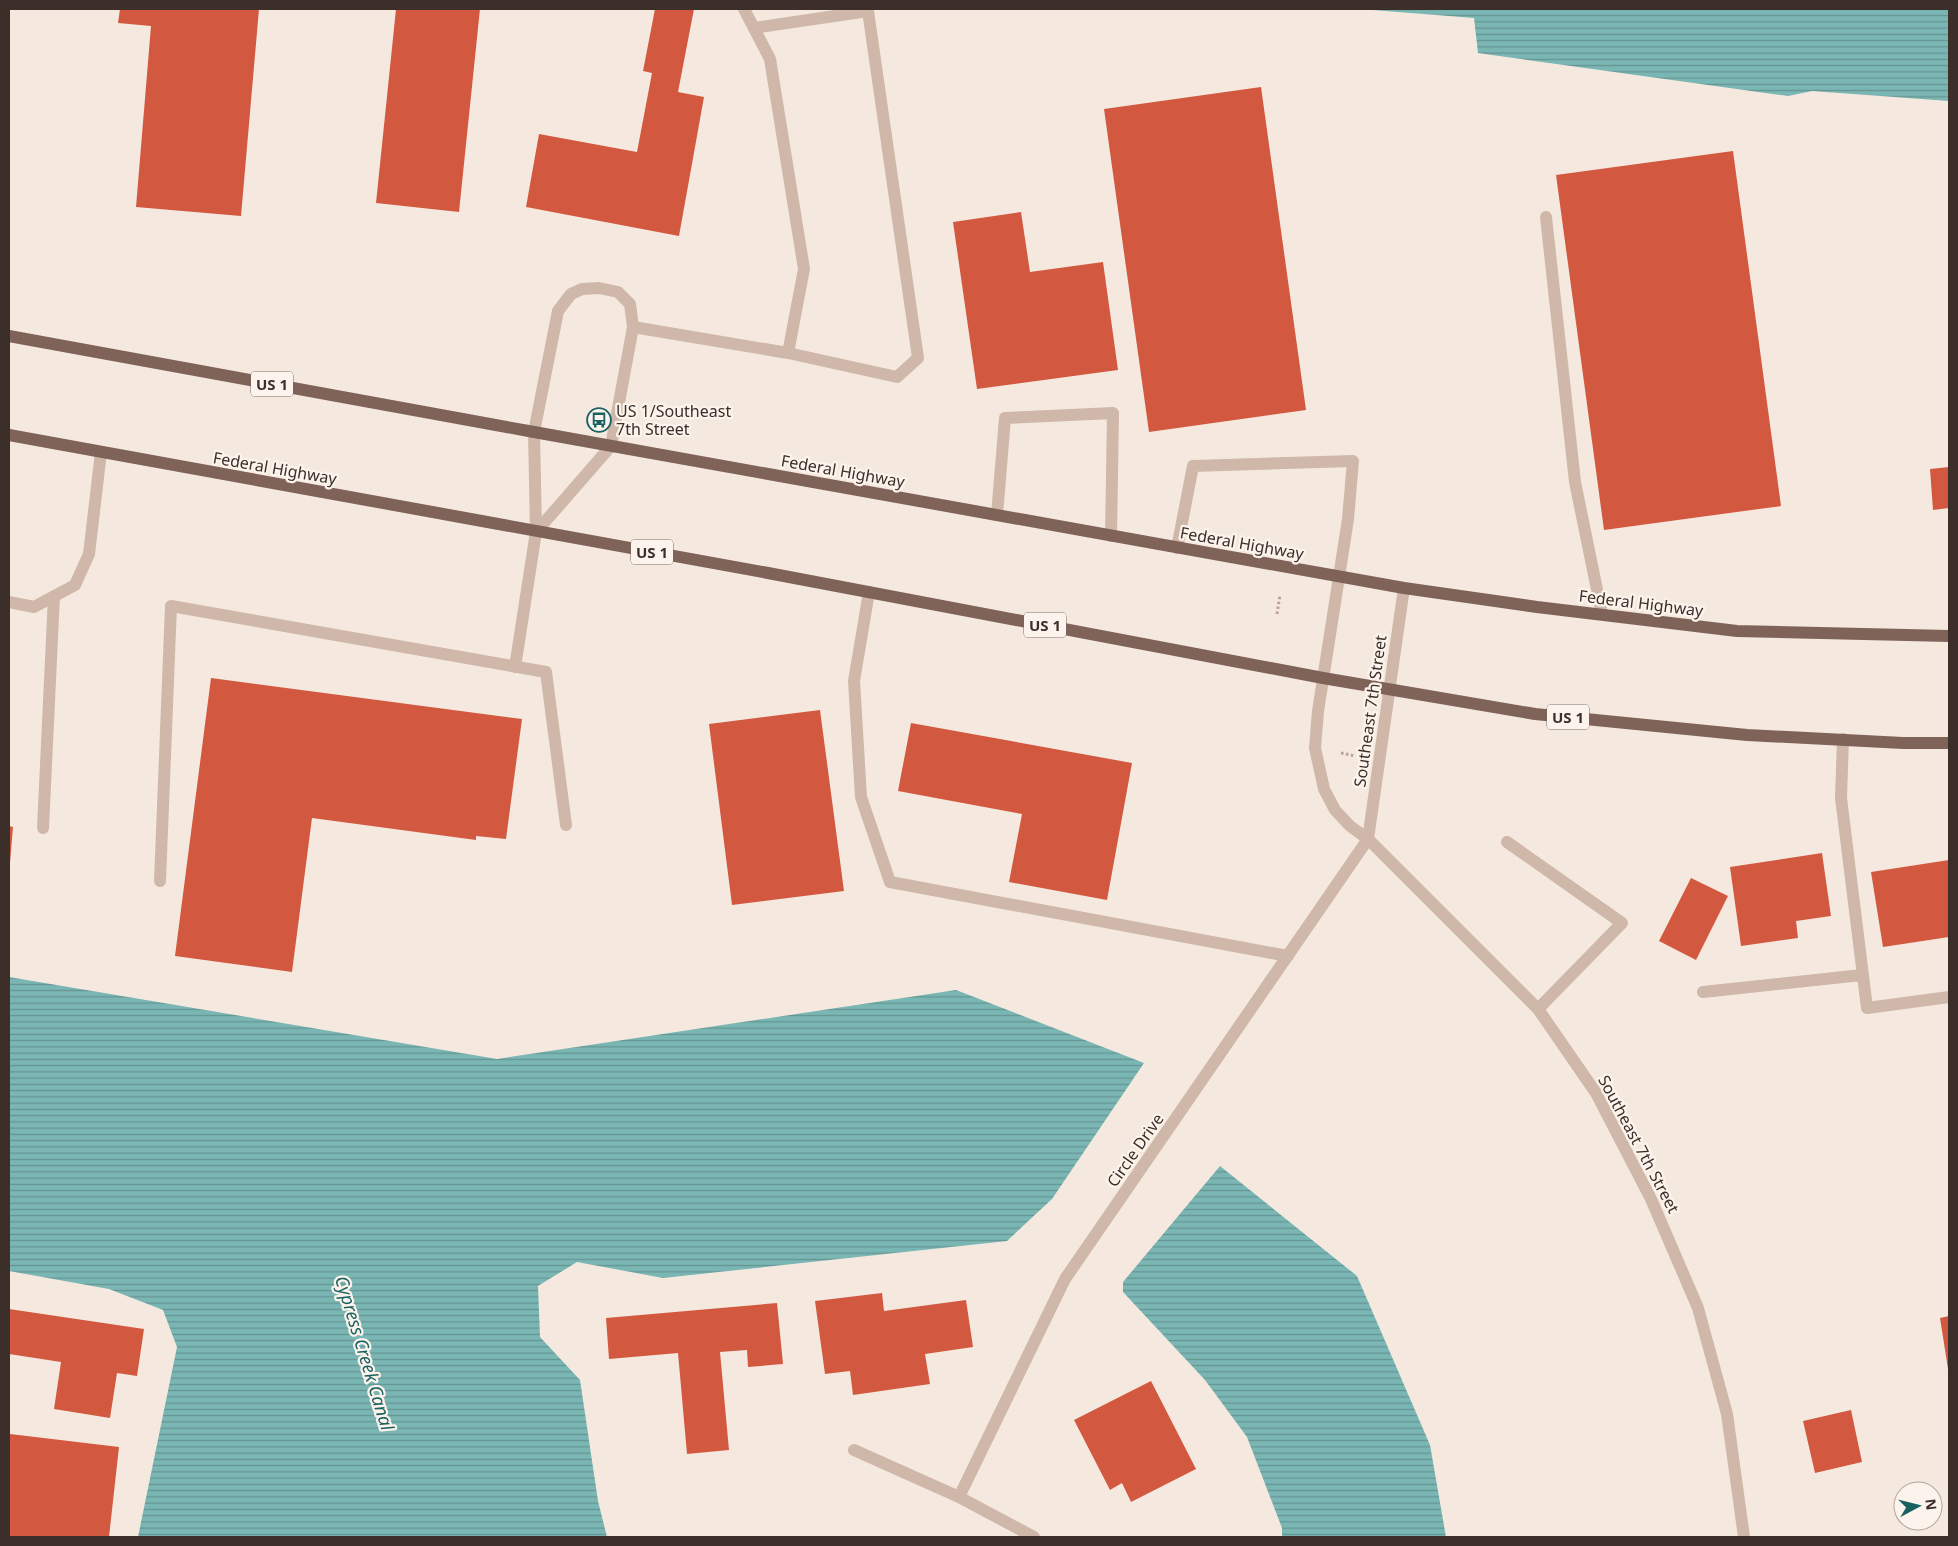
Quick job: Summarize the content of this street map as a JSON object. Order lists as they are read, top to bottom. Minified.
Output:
{"streets":{"main road":["US 1","Federal Highway"],"street":["Southeast 7th Street","Circle Drive"]},"crossings":[["Federal Highway","Southeast 7th Street"],["Southeast 7th Street","Circle Drive"]],"water":["Cypress Creek Canal"],"places":{"bus stop":["US 1/Southeast 7th Street"]},"north":"right"}
